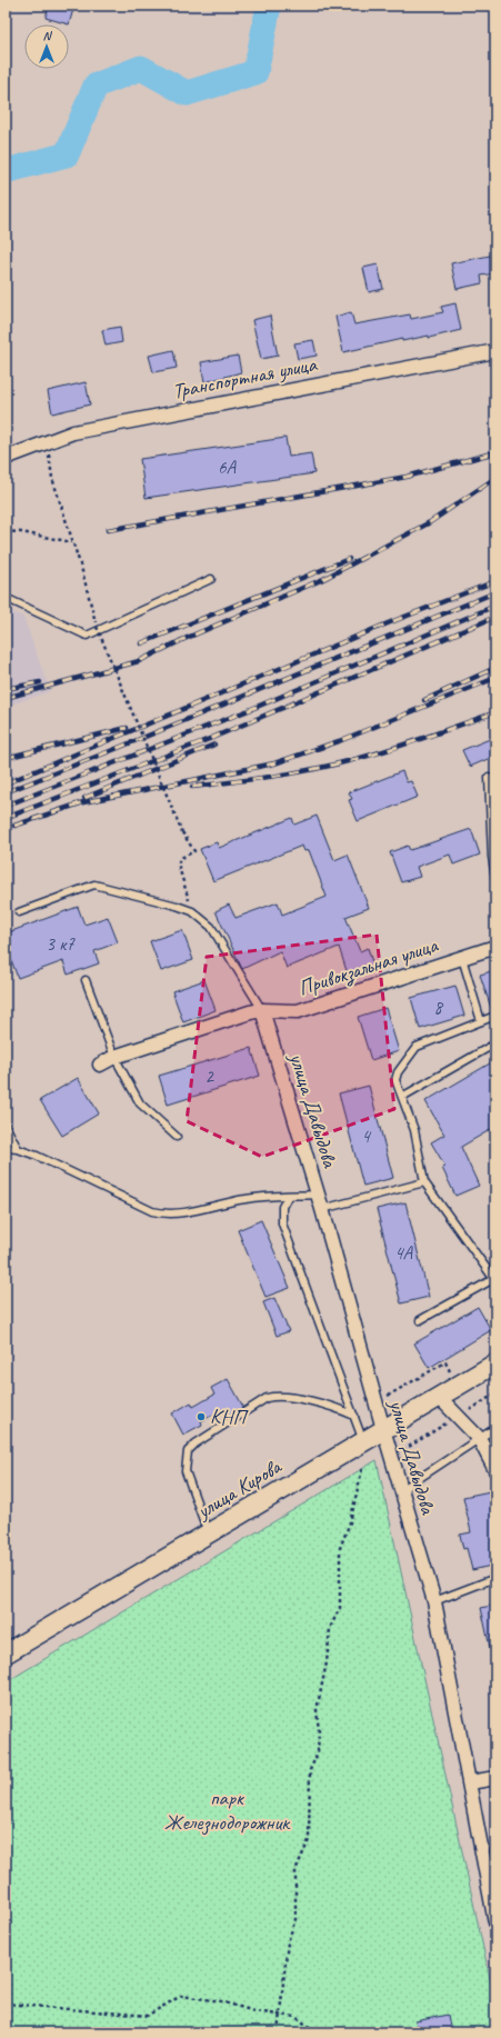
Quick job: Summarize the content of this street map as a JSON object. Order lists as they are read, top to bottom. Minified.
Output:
{"streets":{"main road":["улица Кирова"],"street":["Транспортная улица","Привокзальная улица","улица Давыдова"]},"crossings":[["Привокзальная улица","улица Давыдова"],["улица Давыдова","улица Кирова"]],"parks":["парк Железнодорожник"],"places":["КНП"],"house_numbers":["6А","3 к7","8","2","4","4А"],"north":"top"}
